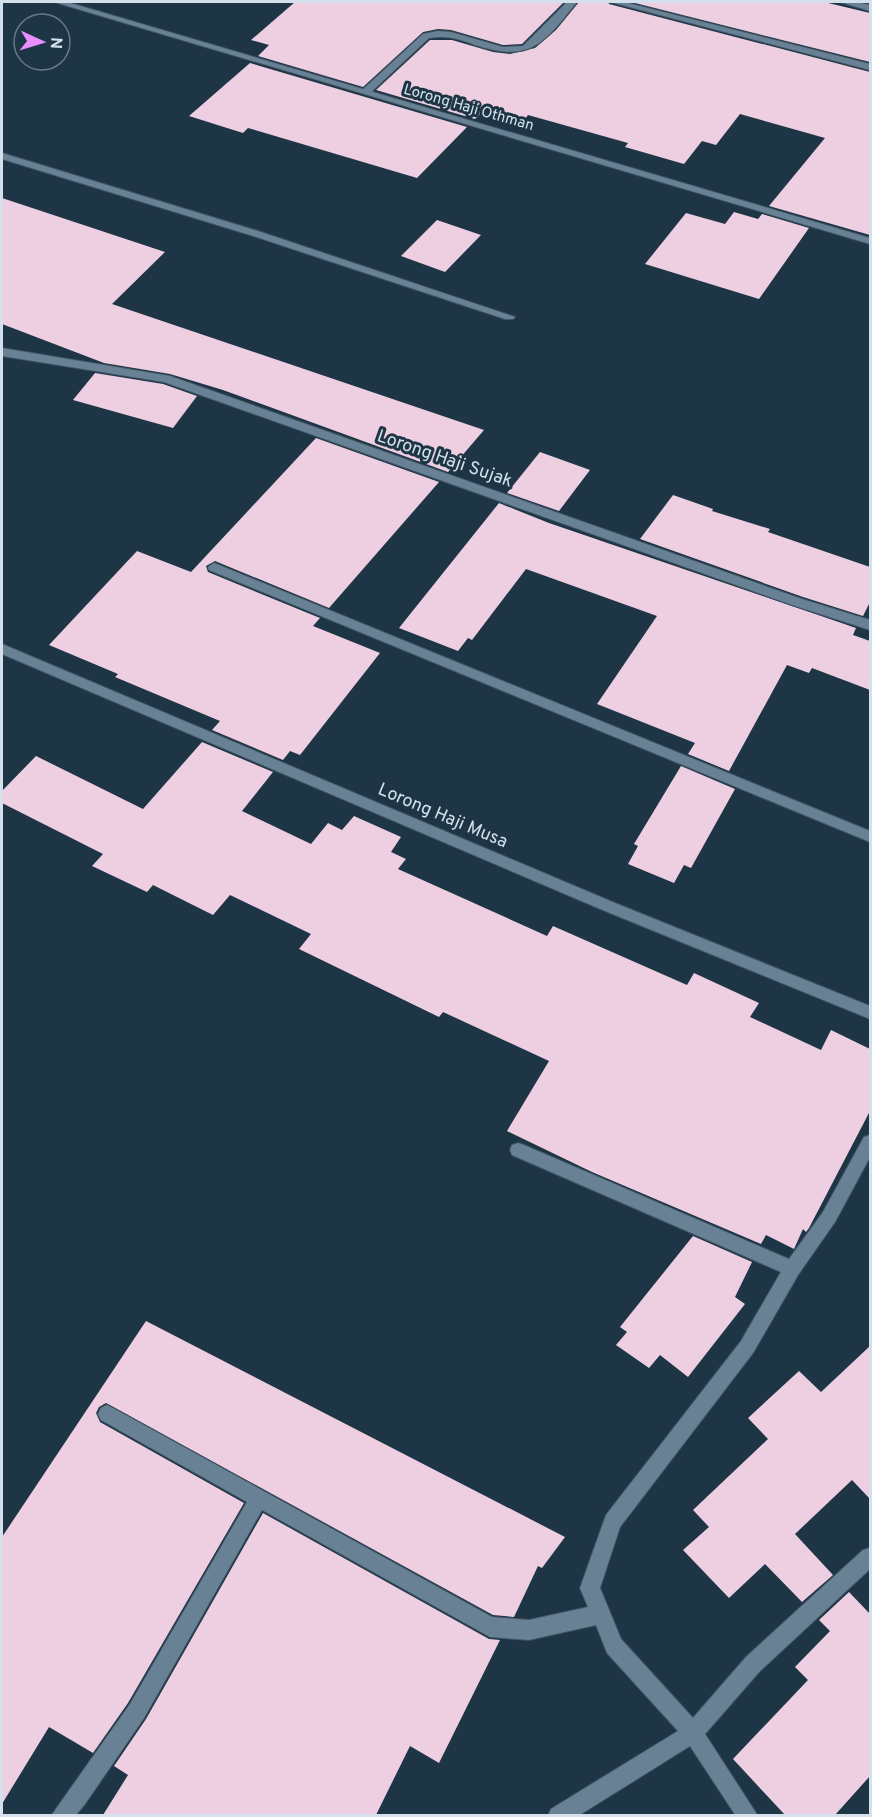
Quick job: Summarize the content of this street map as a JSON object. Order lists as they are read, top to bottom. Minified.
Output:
{"streets":{"street":["Lorong Haji Othman","Lorong Haji Sujak","Lorong Haji Musa"]},"north":"right"}
